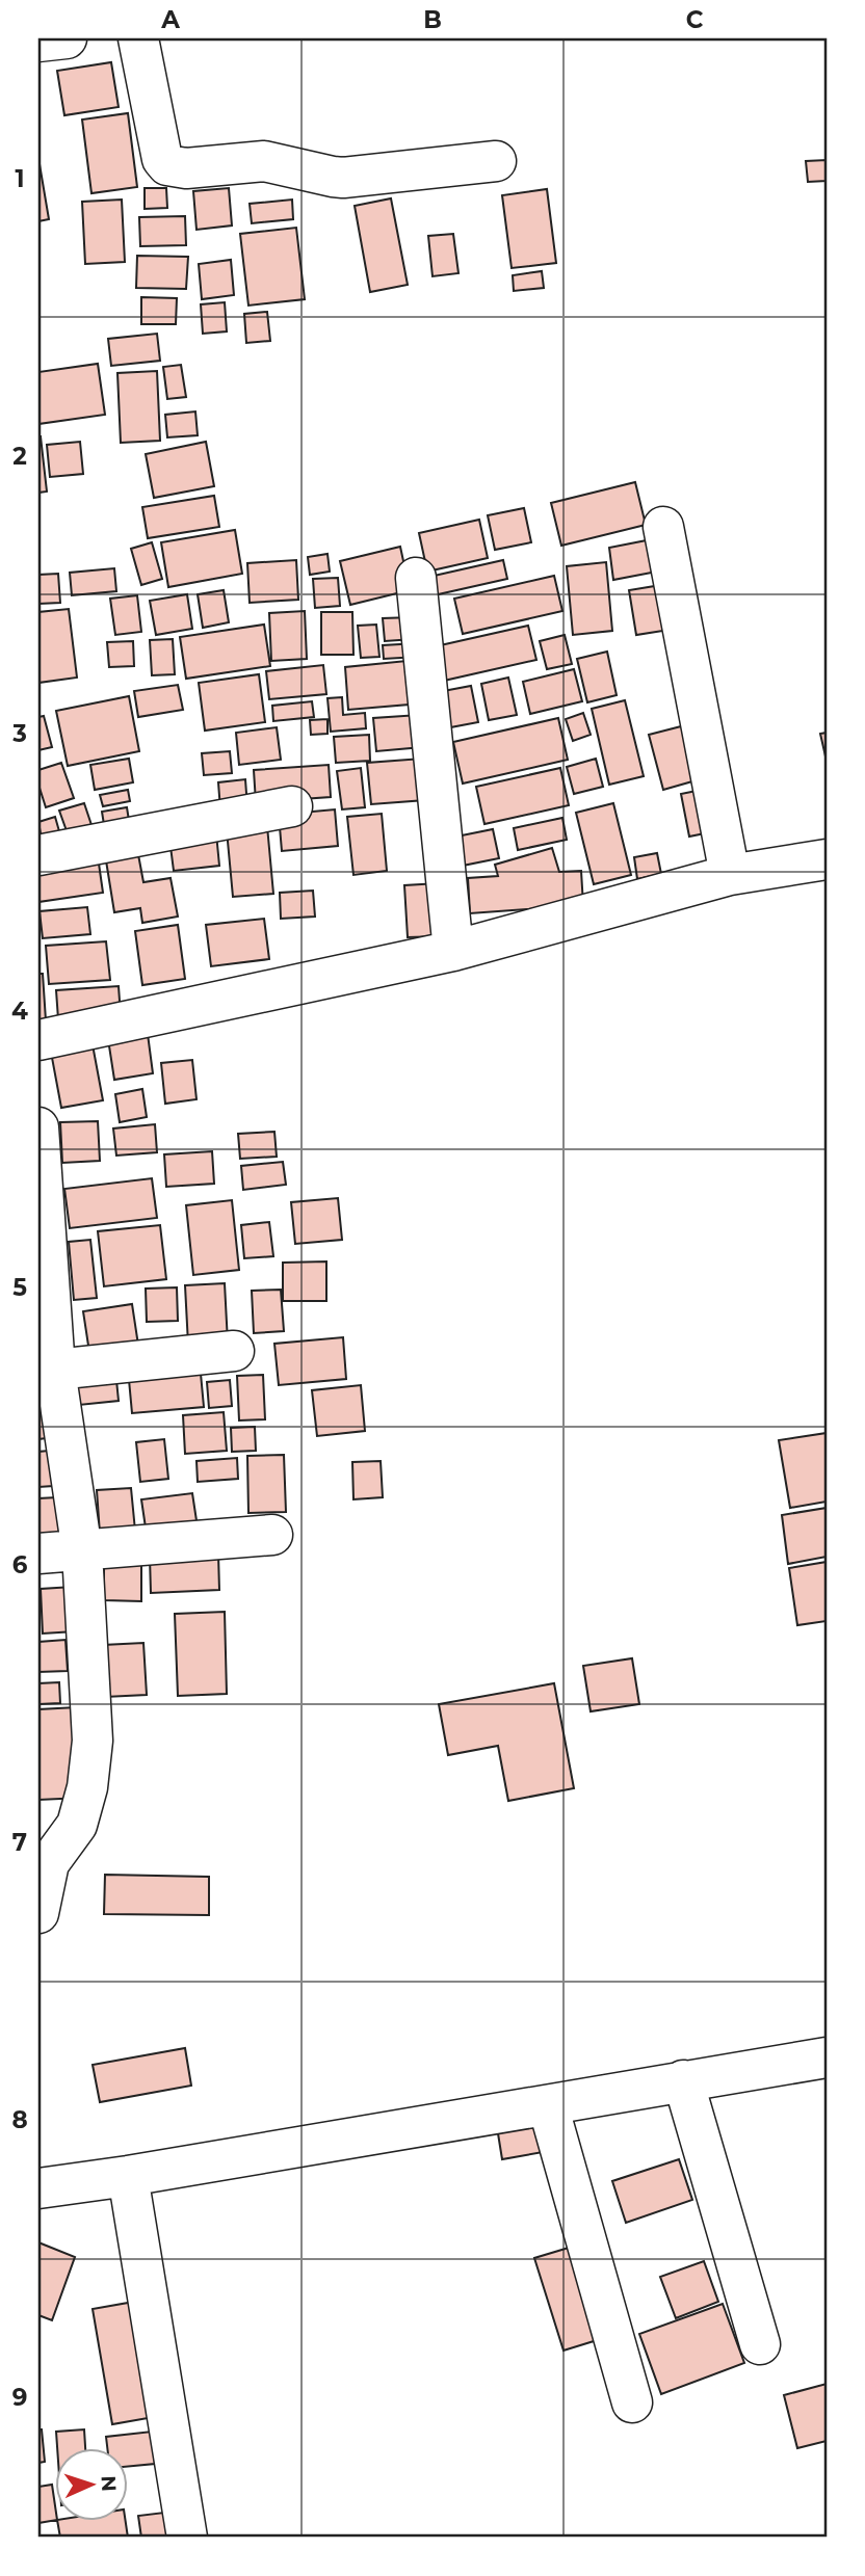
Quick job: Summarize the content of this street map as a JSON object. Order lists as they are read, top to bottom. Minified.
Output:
{"north":"right","grid":{"columns":["A","B","C"],"rows":["1","2","3","4","5","6","7","8","9"]}}
